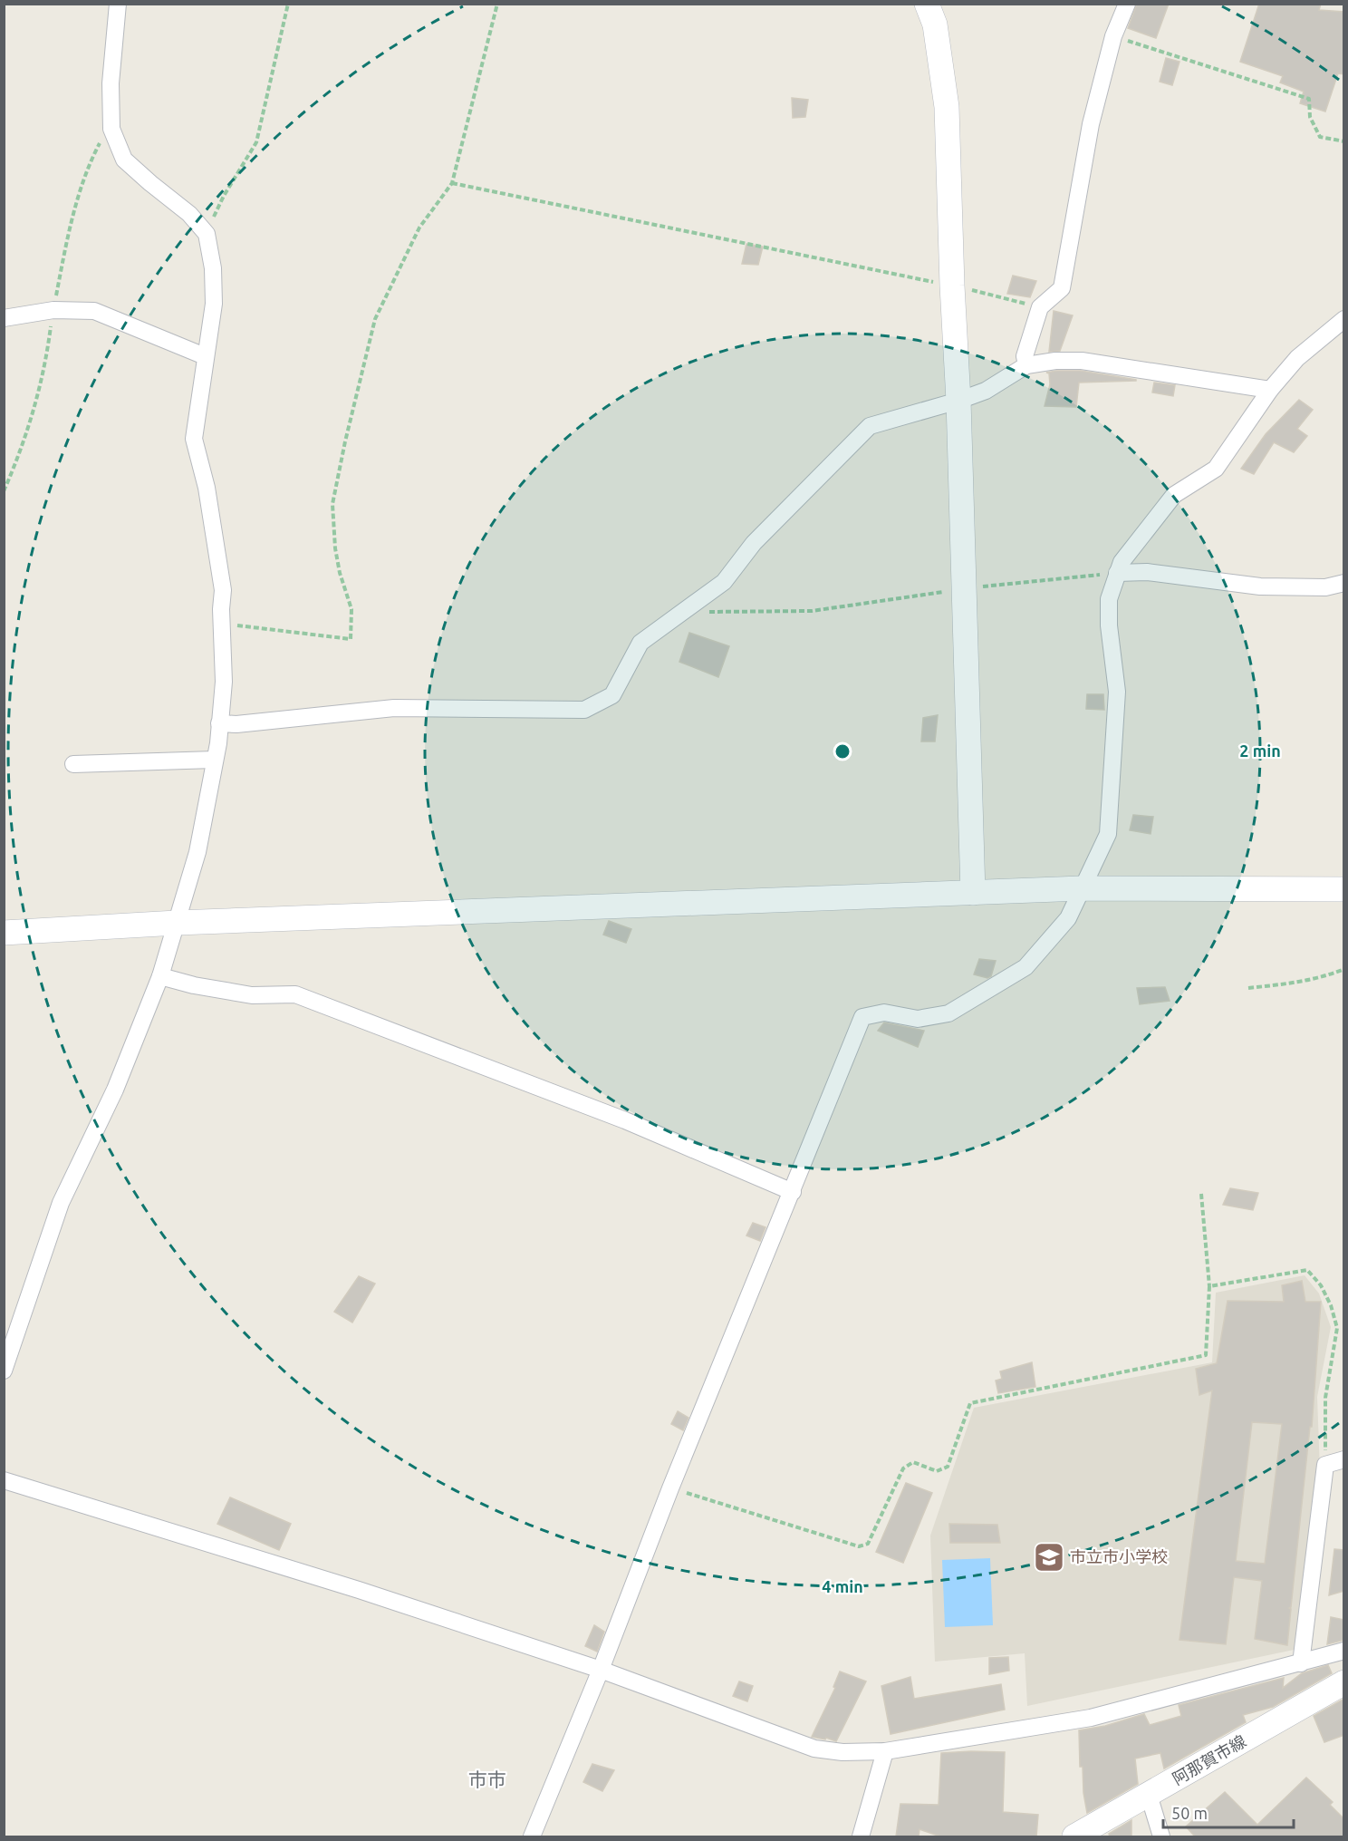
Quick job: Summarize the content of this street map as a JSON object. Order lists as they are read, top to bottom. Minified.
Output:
{"streets":{"street":["阿那賀市線"]},"districts":["市市"],"places":{"school or university":["市立市小学校"]},"scale_bar":"50 m","rings":["2 min","4 min"]}
